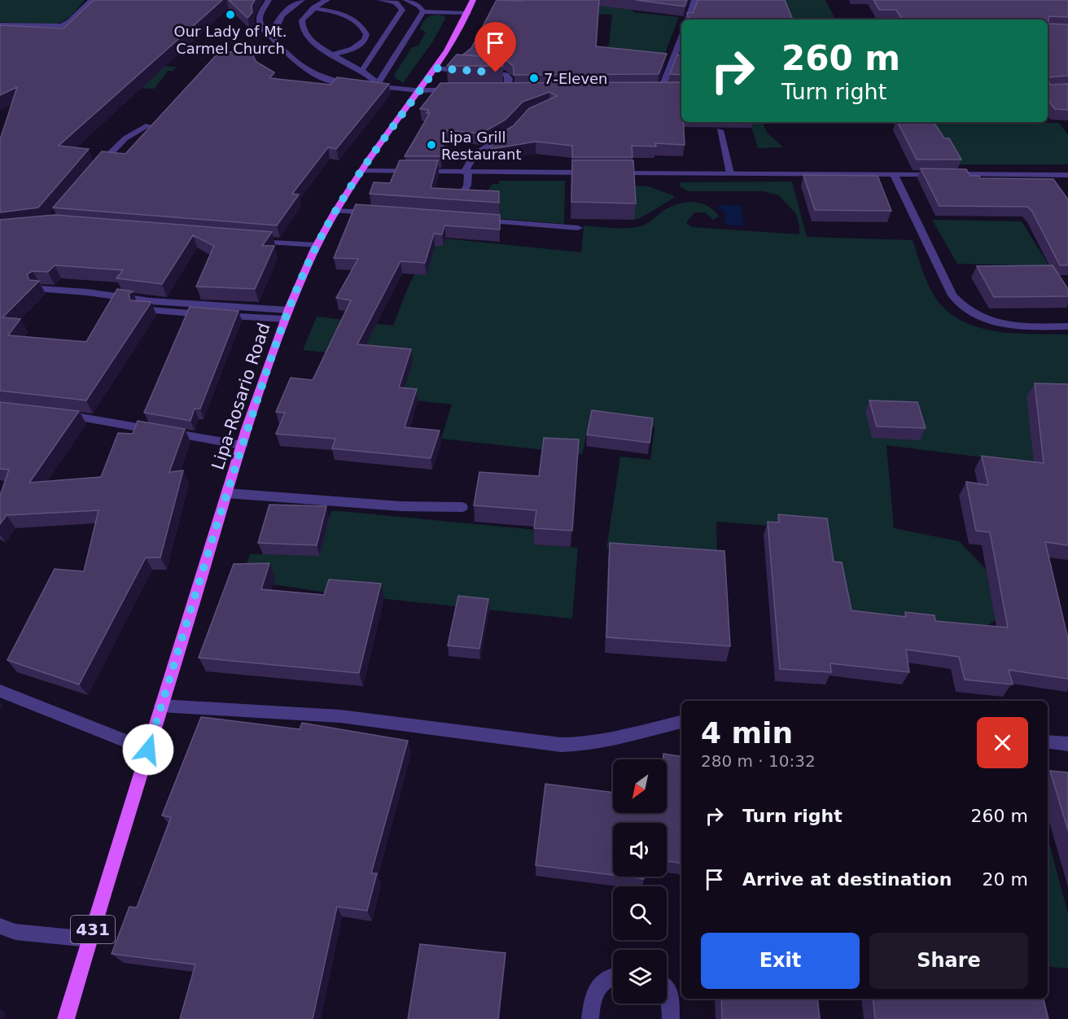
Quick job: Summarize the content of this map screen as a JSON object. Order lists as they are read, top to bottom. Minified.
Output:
{"streets":{"main road":["Lipa-Rosario Road","431"]},"crossings":[["Lipa-Rosario Road","431"]],"places":["Our Lady of Mt. Carmel Church","7-Eleven","Lipa Grill Restaurant"],"north":"bottom left","page":{"turn":["260 m","Turn right"],"heading":["4 min","280 m · 10:32"],"list":[{"name":"Turn right","value":"260 m"},{"name":"Arrive at destination","value":"20 m"}],"buttons":["Exit","Share"]}}
